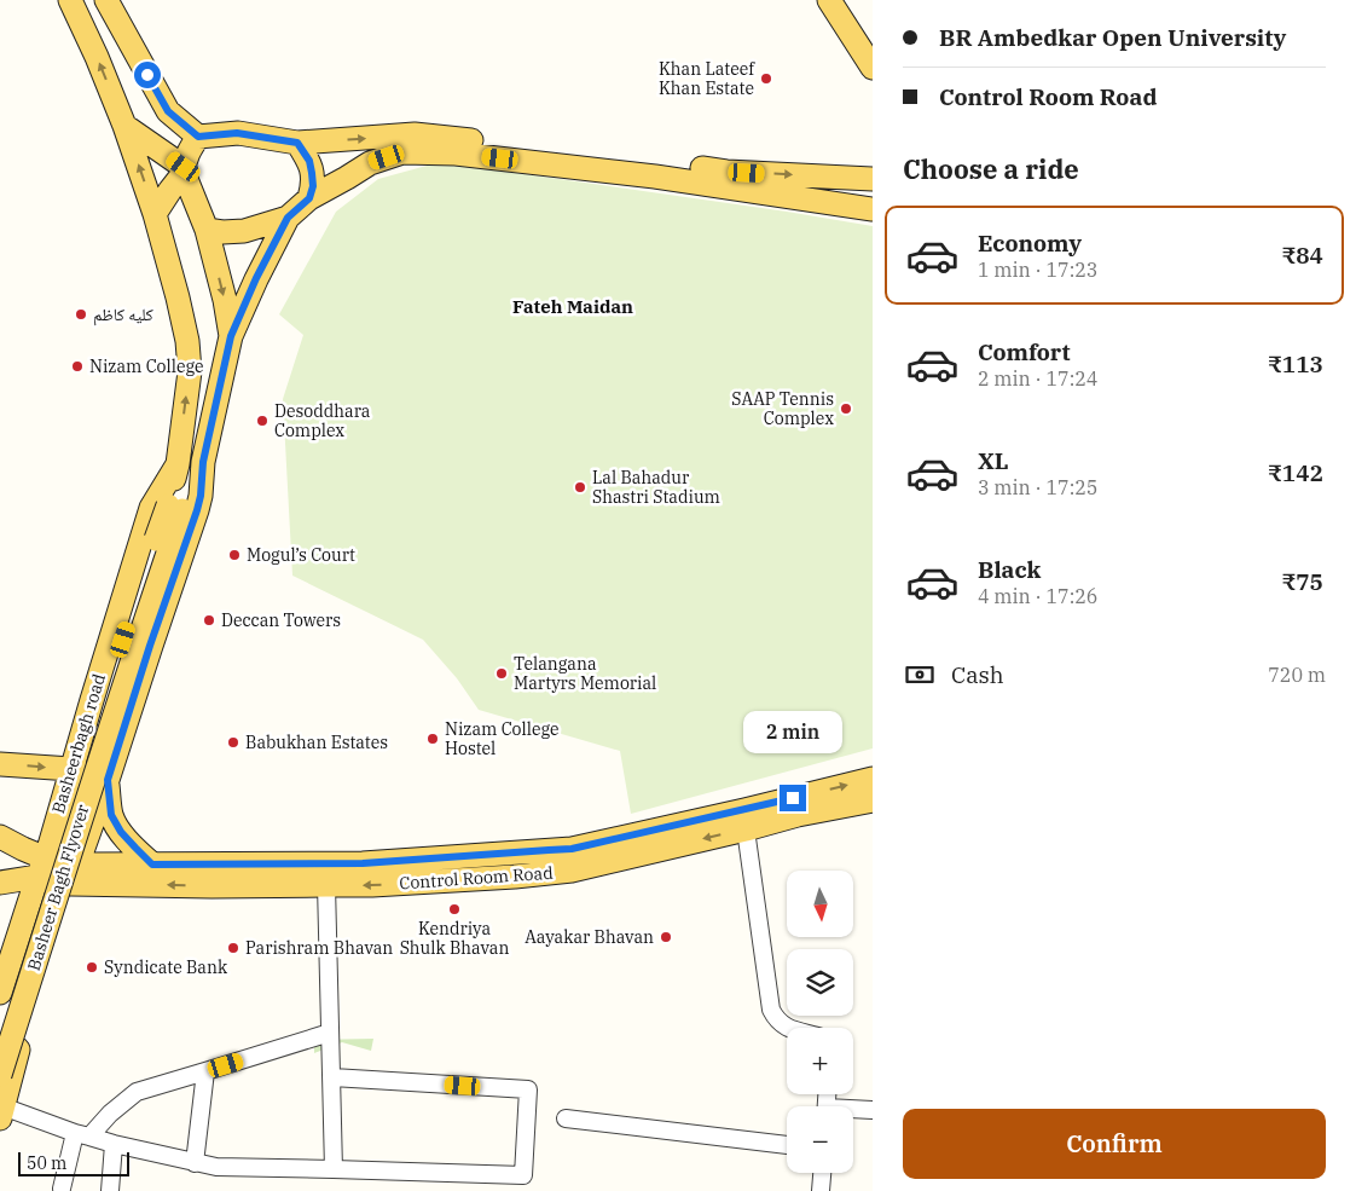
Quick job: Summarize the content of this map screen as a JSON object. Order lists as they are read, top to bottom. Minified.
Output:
{"streets":{"main road":["Basheerbagh road","Control Room Road","Basheer Bagh Flyover"]},"crossings":[["Basheerbagh road","Basheer Bagh Flyover"]],"districts":["Fateh Maidan"],"places":["Khan Lateef Khan Estate","كليه كاظم","Nizam College","SAAP Tennis Complex","Desoddhara Complex","Lal Bahadur Shastri Stadium","Mogul’s Court","Deccan Towers","Telangana Martyrs Memorial","Nizam College Hostel","Babukhan Estates","Kendriya Shulk Bhavan","Aayakar Bhavan","Parishram Bhavan","Syndicate Bank"],"scale_bar":"50 m","north":"bottom","page":{"banner":["BR Ambedkar Open University","Control Room Road"],"heading":"Choose a ride","list":[{"name":"Economy","note":"1 min · 17:23","value":"₹84"},{"name":"Comfort","note":"2 min · 17:24","value":"₹113"},{"name":"XL","note":"3 min · 17:25","value":"₹142"},{"name":"Black","note":"4 min · 17:26","value":"₹75"}],"pay":["Cash","720 m"],"bubble":"2 min","map_buttons":["+","−"],"buttons":"Confirm","scale":"50 m"}}
